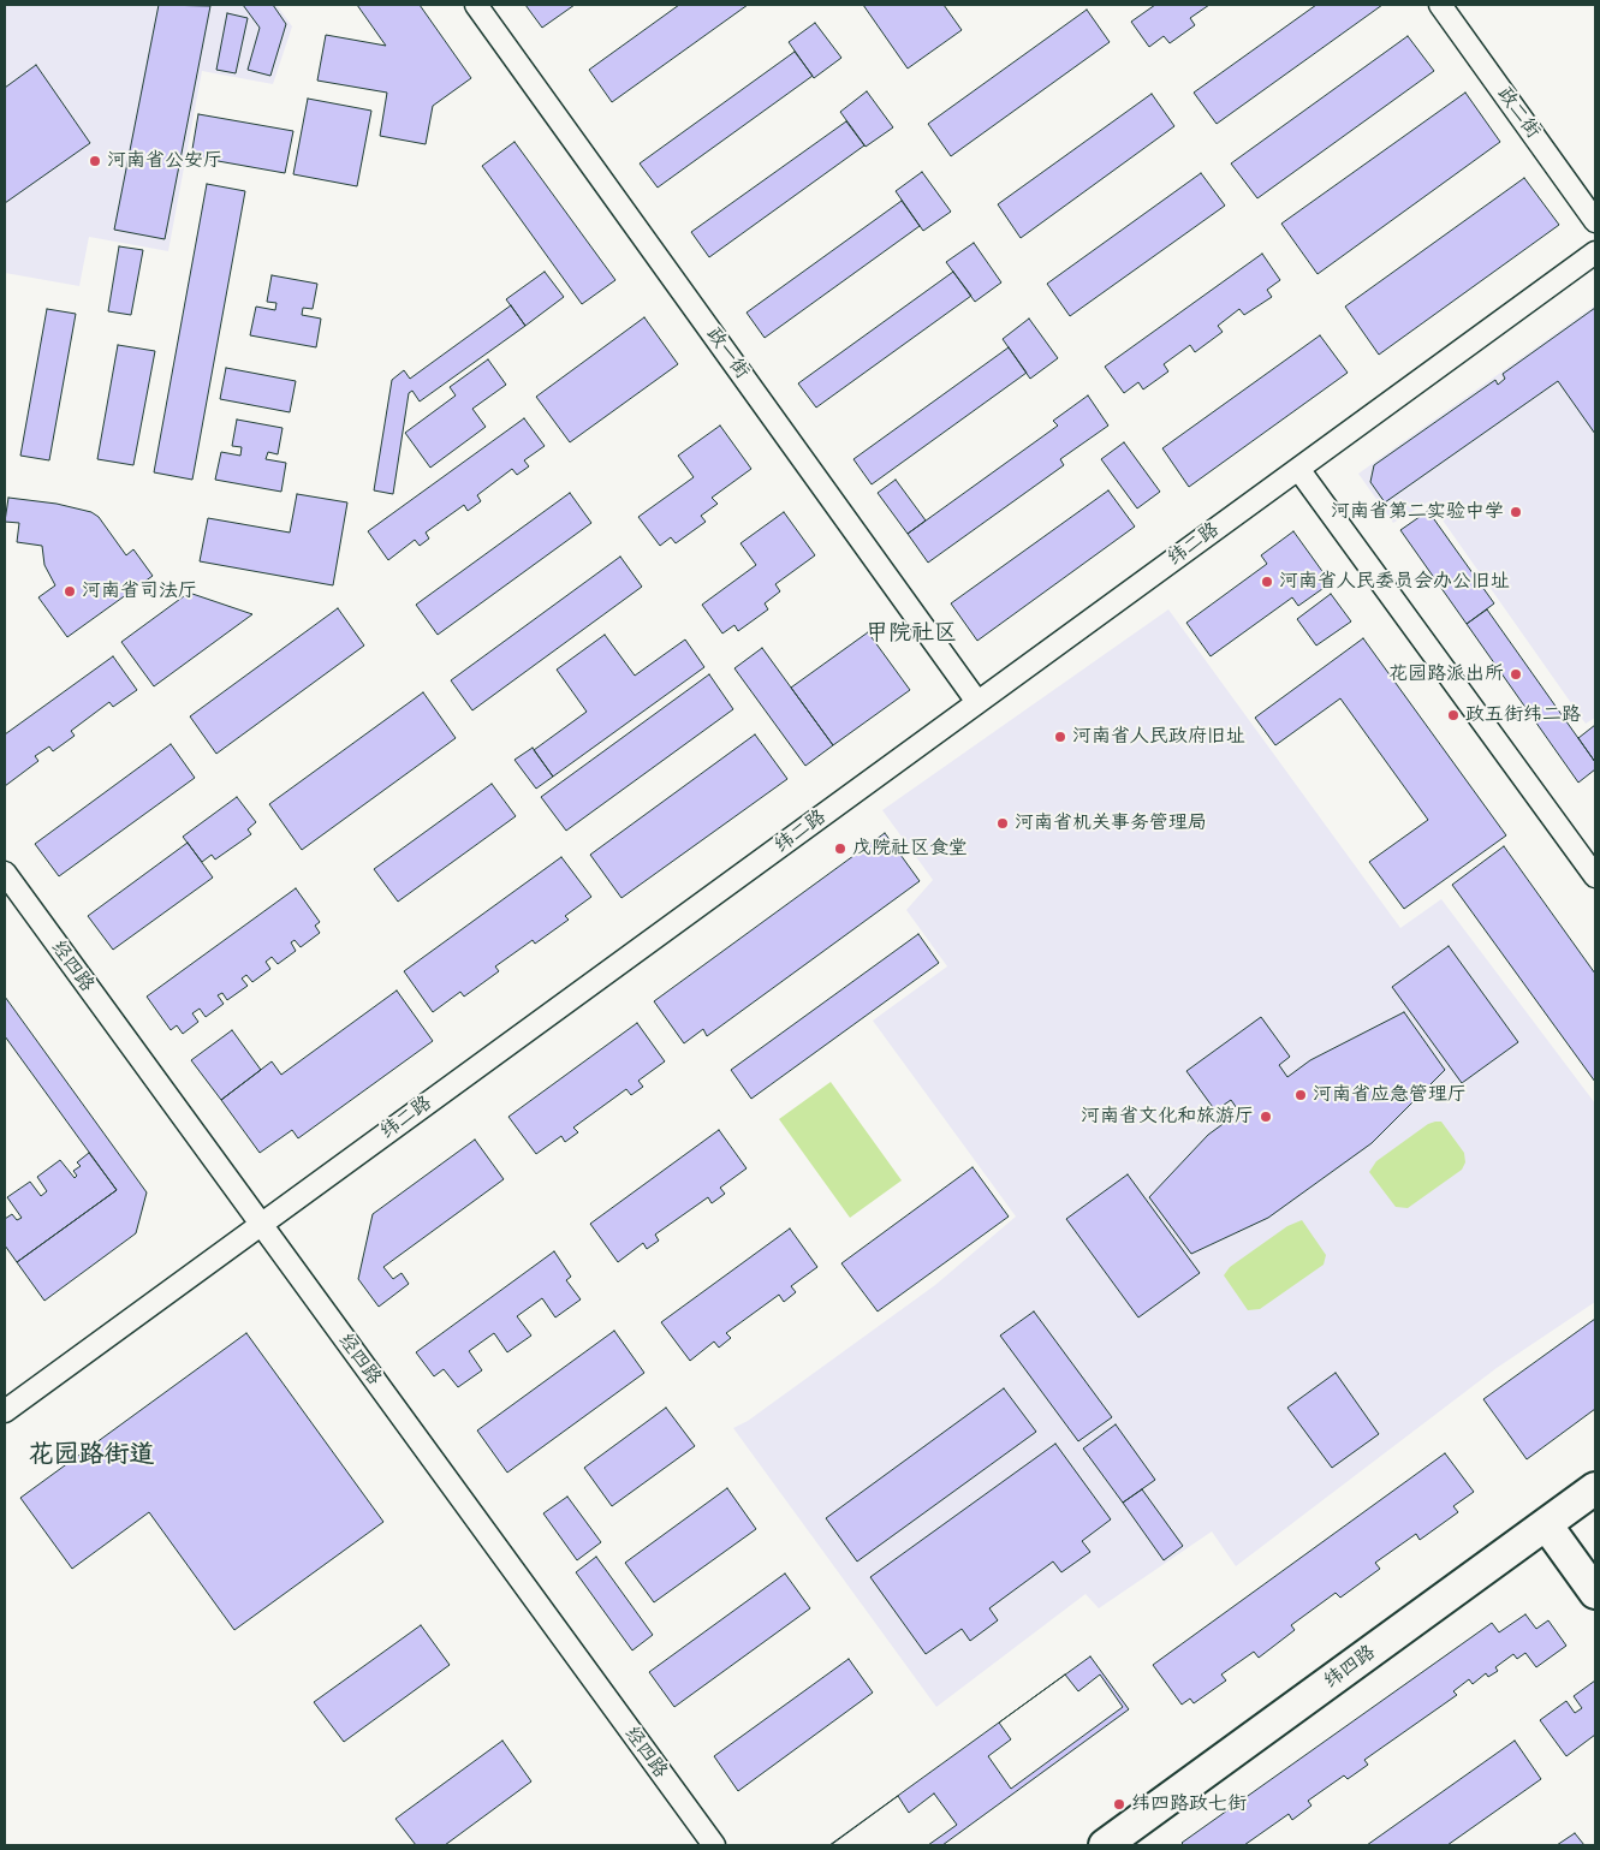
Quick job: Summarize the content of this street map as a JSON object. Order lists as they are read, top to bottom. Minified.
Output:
{"streets":{"street":["政二街","政一街","纬二路","经四路","纬四路"]},"crossings":[["政一街","纬二路"],["纬二路","经四路"]],"districts":["甲院社区","花园路街道"],"places":["河南省公安厅","河南省第二实验中学","河南省人民委员会办公旧址","河南省司法厅","花园路派出所","政五街纬二路","河南省人民政府旧址","河南省机关事务管理局","戊院社区食堂","河南省应急管理厅","河南省文化和旅游厅","纬四路政七街"]}
